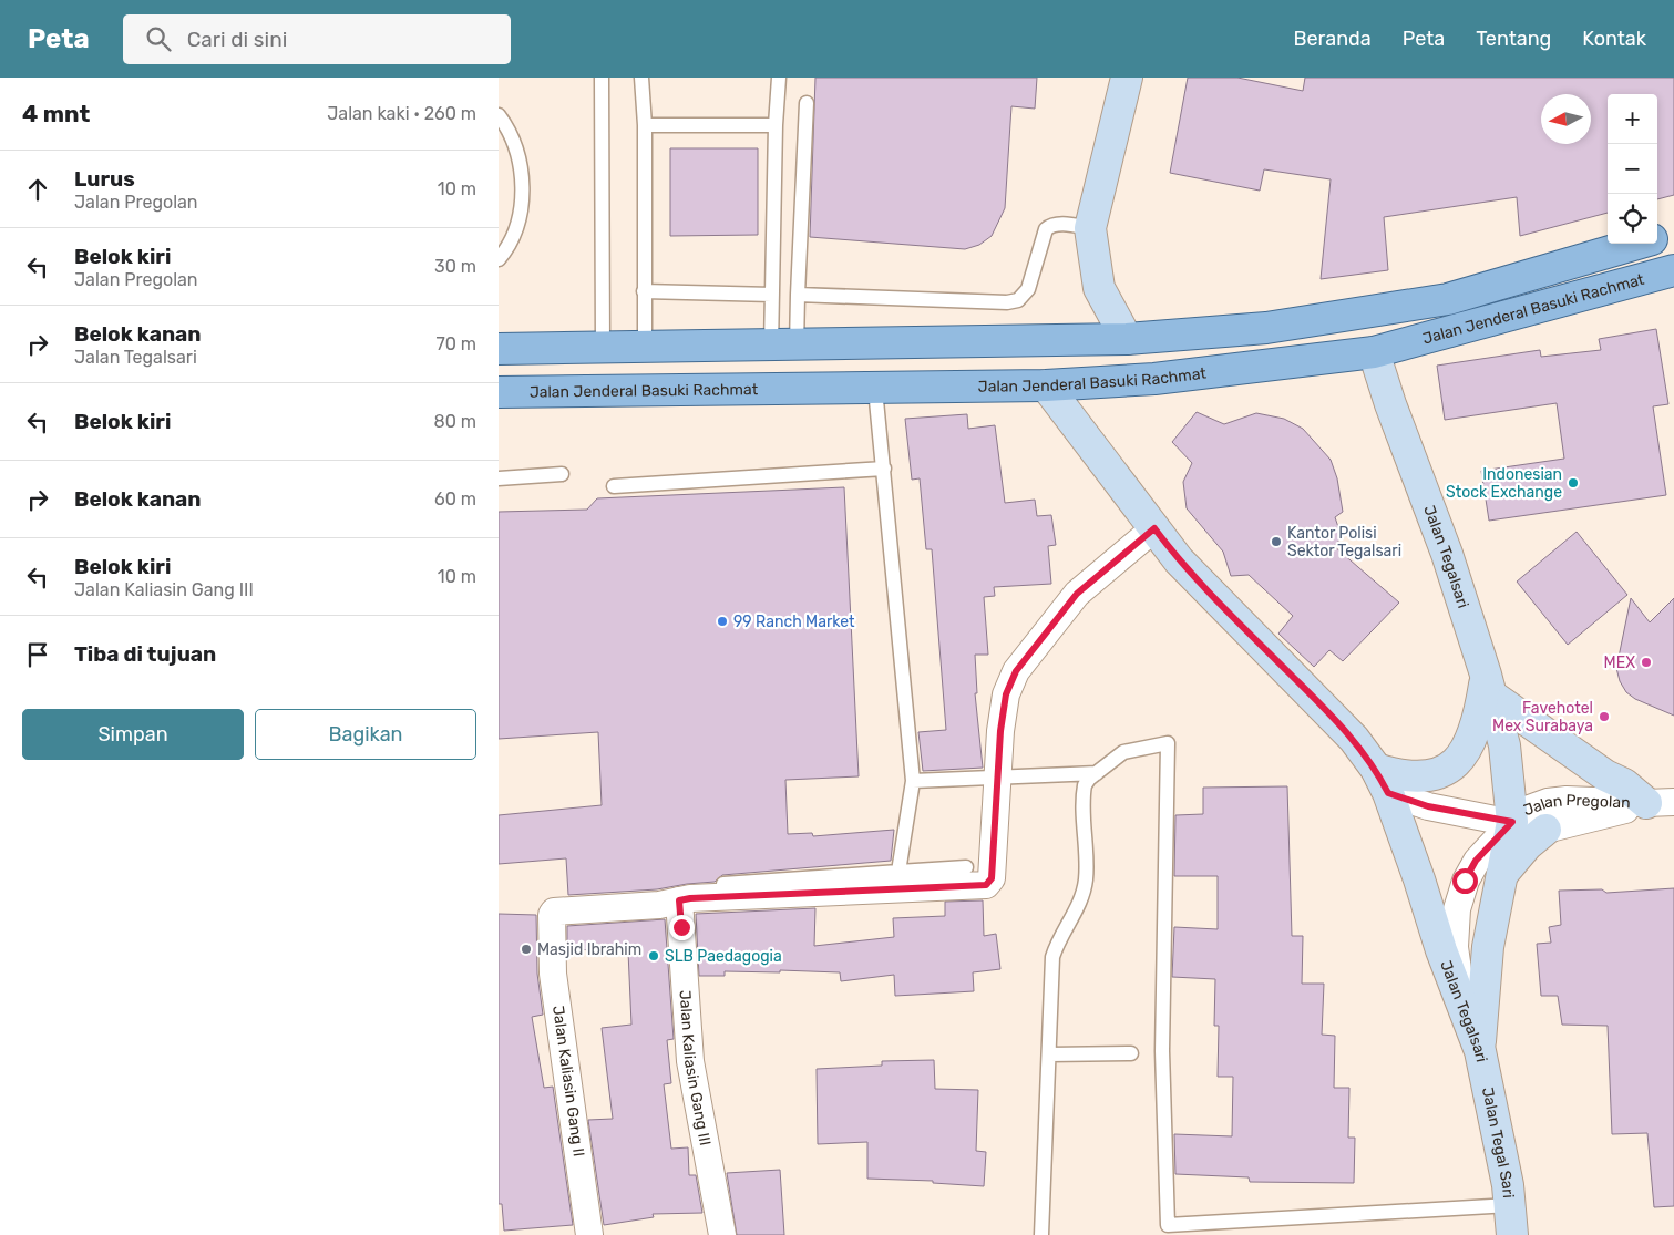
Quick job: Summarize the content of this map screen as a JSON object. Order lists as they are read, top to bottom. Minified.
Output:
{"streets":{"main road":["Jalan Jenderal Basuki Rachmat"],"street":["Jalan Tegalsari","Jalan Pregolan","Jalan Kaliasin Gang III","Jalan Kaliasin Gang II","Jalan Tegal Sari"]},"crossings":[["Jalan Jenderal Basuki Rachmat","Jalan Tegalsari"],["Jalan Tegalsari","Jalan Pregolan"],["Jalan Tegalsari","Jalan Tegal Sari"],["Jalan Pregolan","Jalan Tegal Sari"],["Jalan Kaliasin Gang III","Jalan Kaliasin Gang II"]],"places":["Indonesian Stock Exchange","Kantor Polisi Sektor Tegalsari","99 Ranch Market","MEX","Favehotel Mex Surabaya","Masjid Ibrahim","SLB Paedagogia"],"north":"left","page":{"header":"Peta","search":"Cari di sini","nav":["Beranda","Peta","Tentang","Kontak"],"heading":["4 mnt","Jalan kaki · 260 m"],"map_buttons":["+","−"],"list":[["Lurus","Jalan Pregolan","10 m"],["Belok kiri","Jalan Pregolan","30 m"],["Belok kanan","Jalan Tegalsari","70 m"],["Belok kiri","80 m"],["Belok kanan","60 m"],["Belok kiri","Jalan Kaliasin Gang III","10 m"],"Tiba di tujuan"],"buttons":["Simpan","Bagikan"]}}
